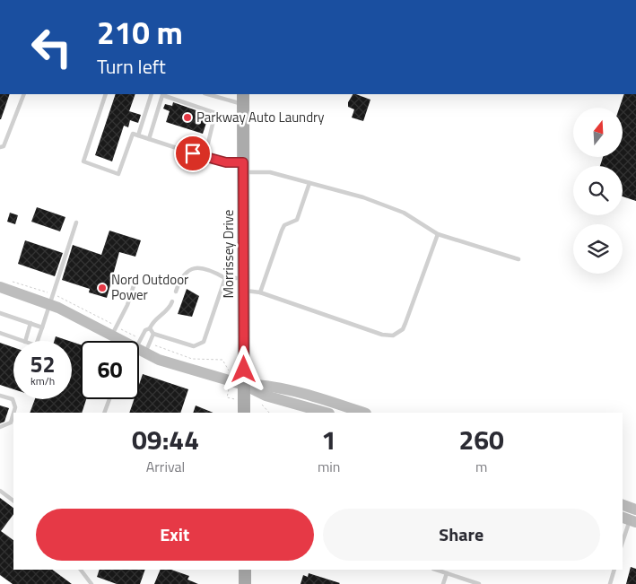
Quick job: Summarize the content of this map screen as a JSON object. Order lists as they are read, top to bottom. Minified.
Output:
{"streets":{"main road":["Morrissey Drive"]},"places":["Parkway Auto Laundry","Nord Outdoor Power"],"north":"top","page":{"turn":["210 m","Turn left"],"speed":"52 km/h","limit":"60","eta":["09:44","Arrival","1","min","260","m"],"buttons":["Exit","Share"]}}
